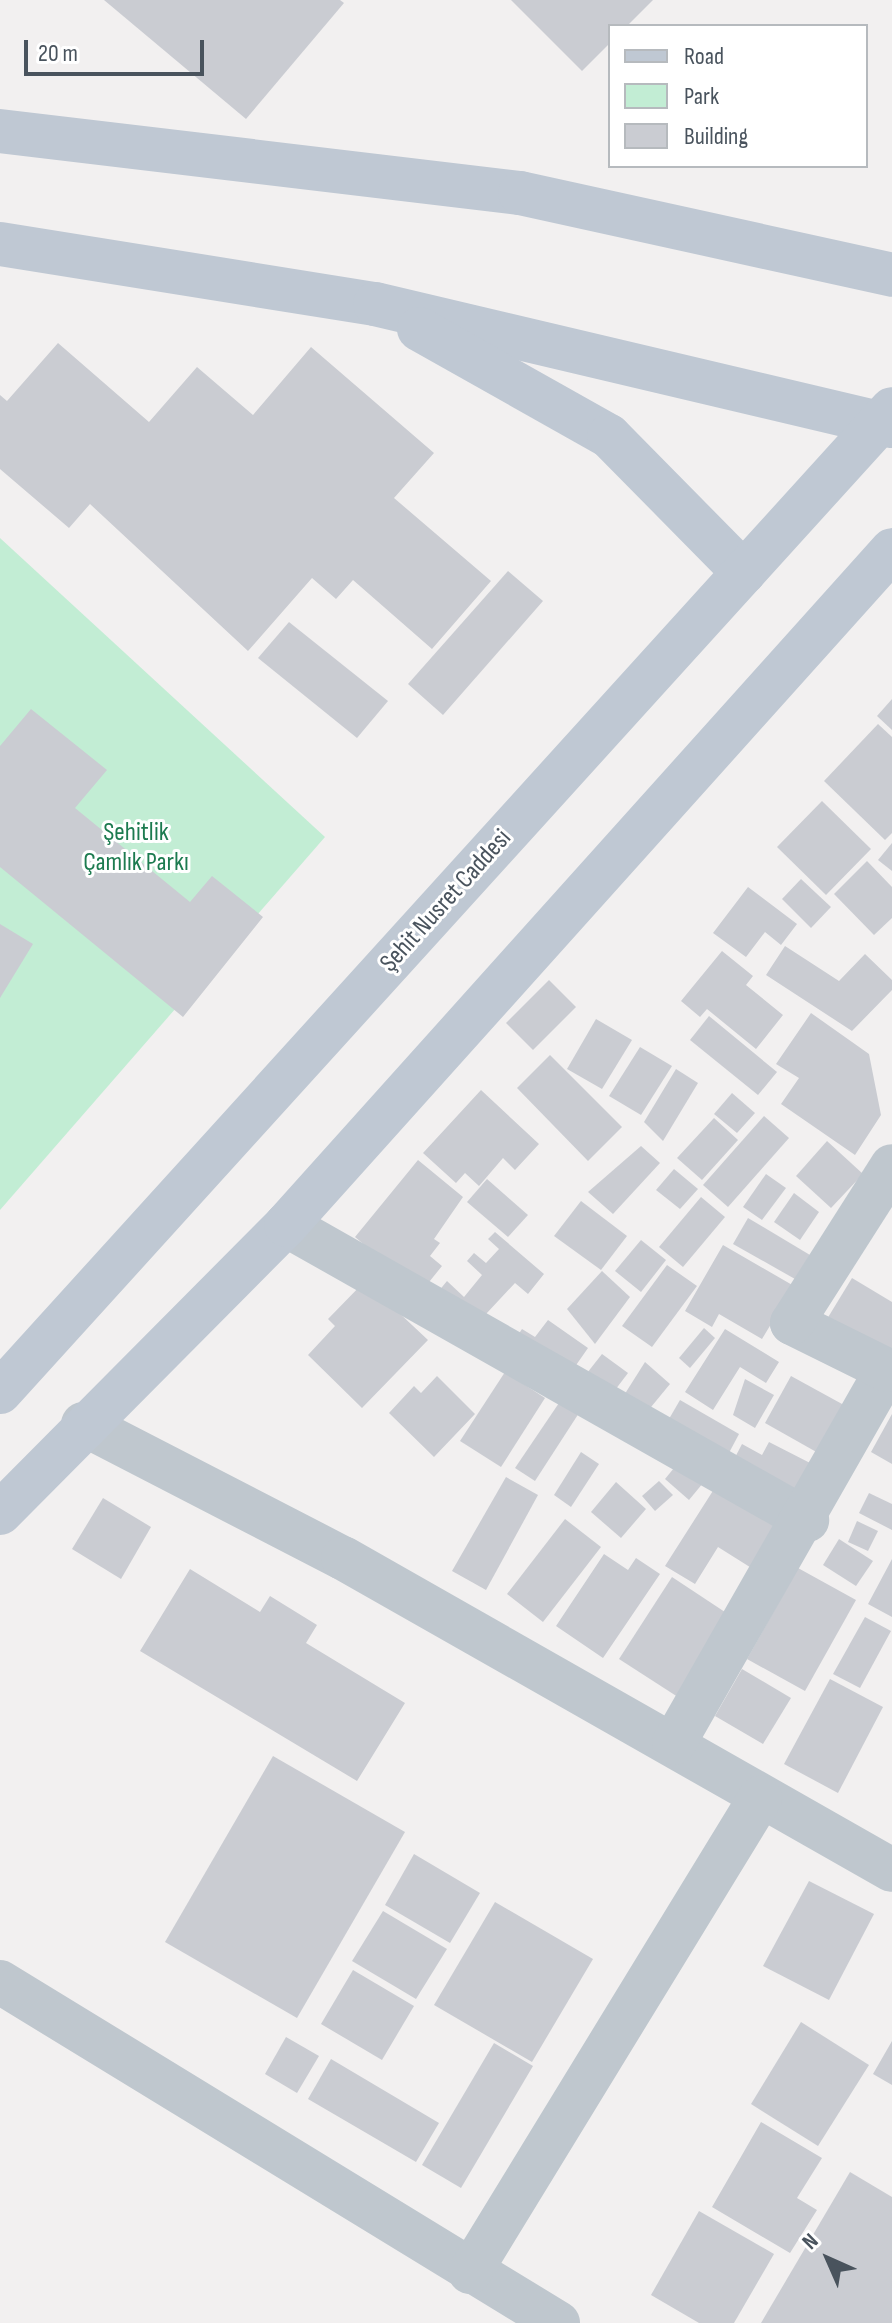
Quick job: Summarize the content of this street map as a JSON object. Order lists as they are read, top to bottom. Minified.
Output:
{"streets":{"main road":["Şehit Nusret Caddesi"]},"parks":["Şehitlik Çamlık Parkı"],"legend":["Road","Park","Building"],"scale_bar":"20 m","north":"top left"}
